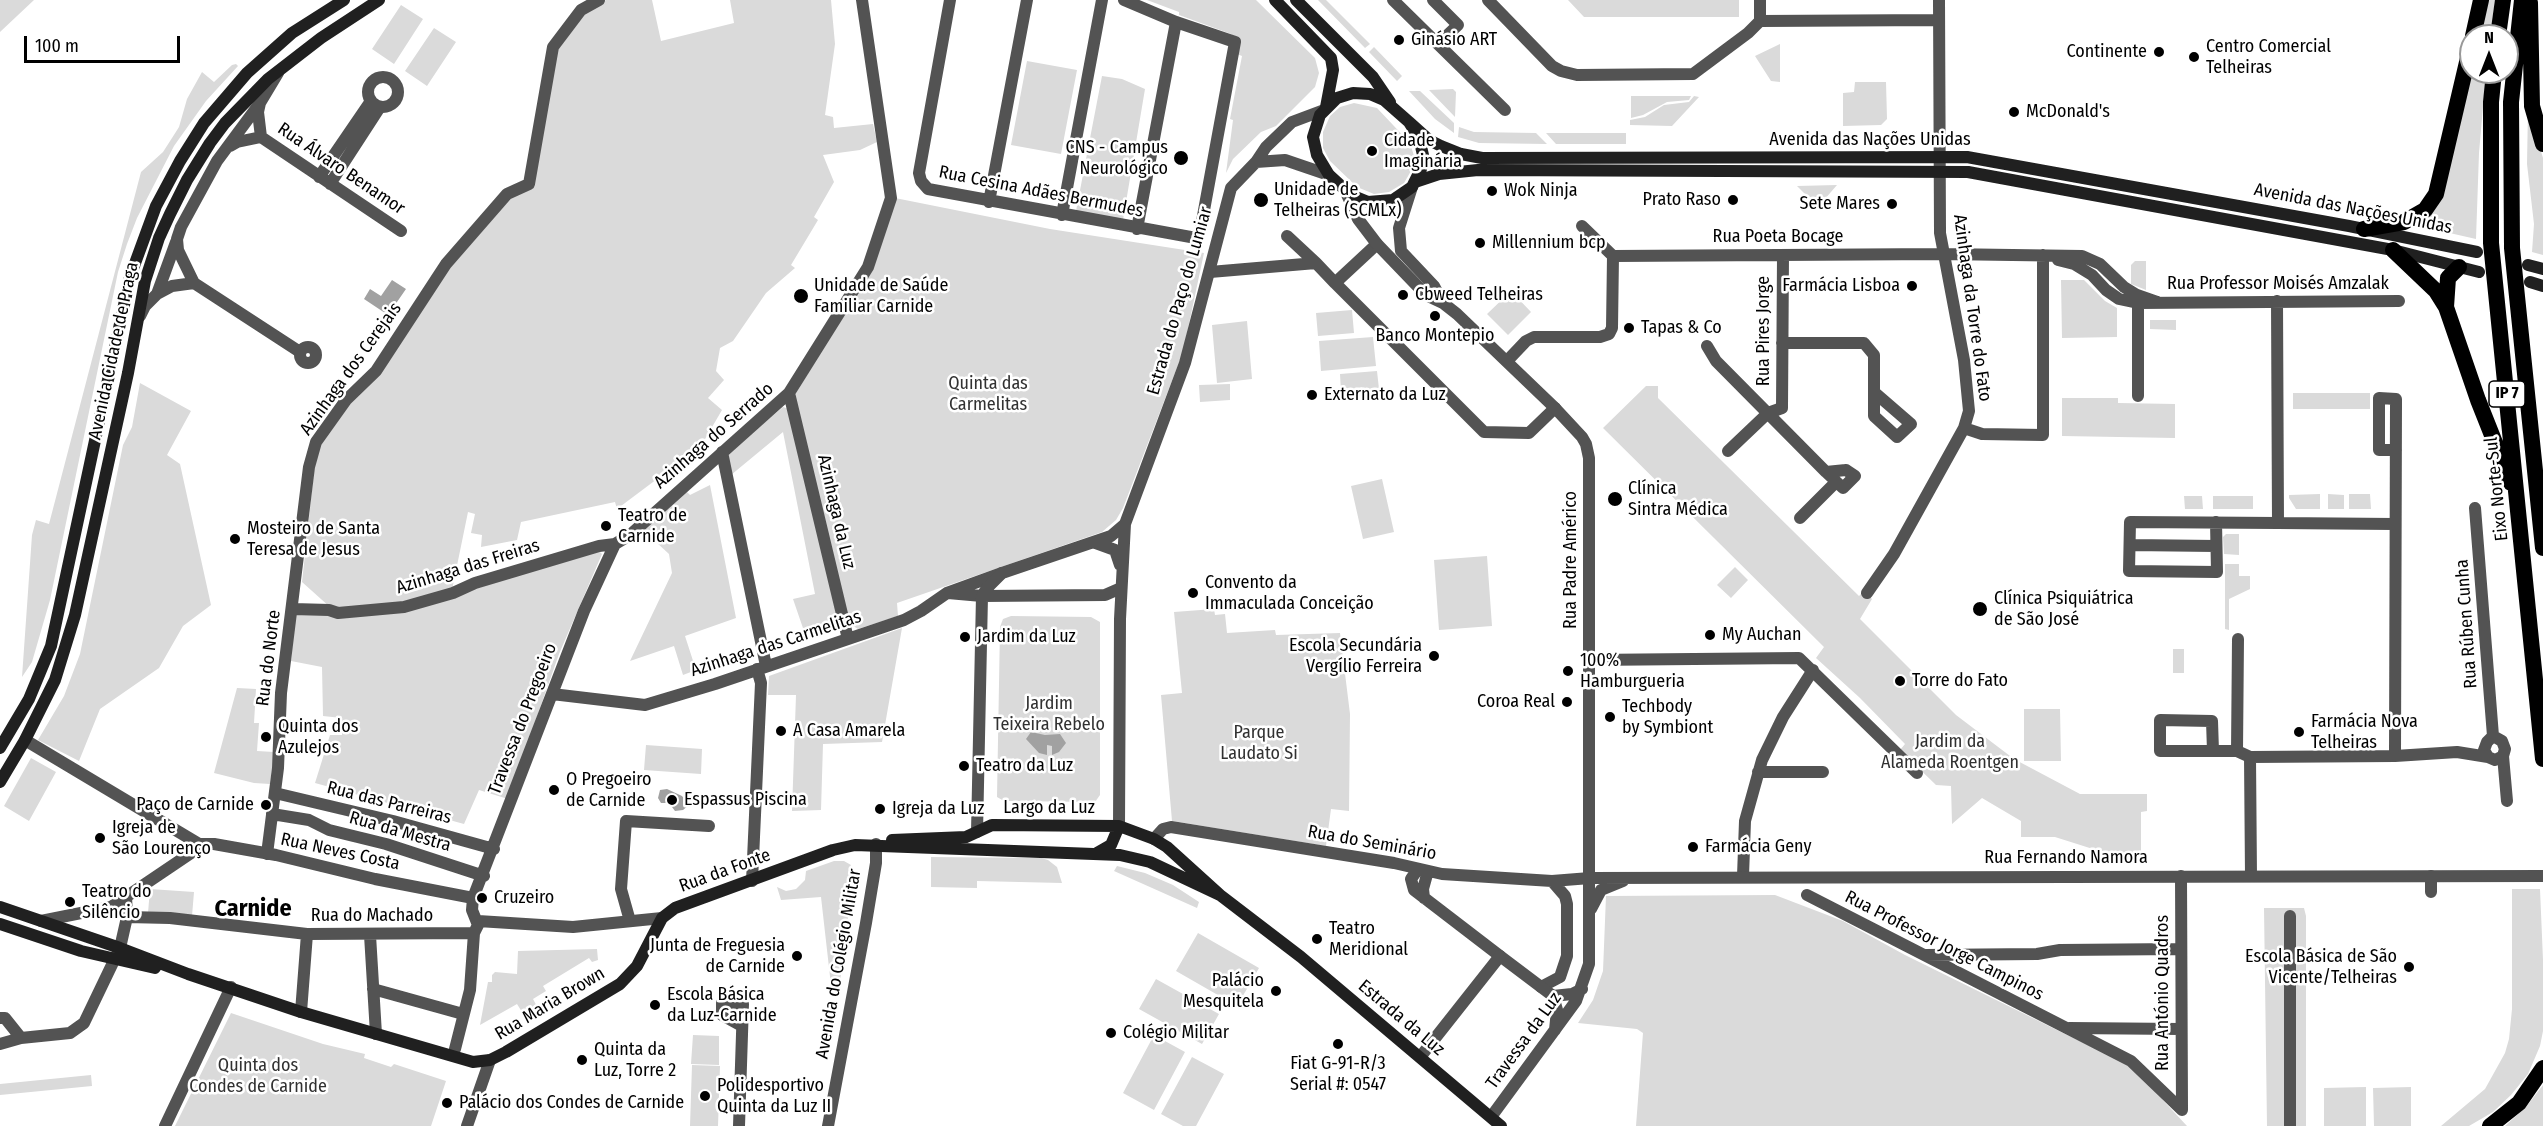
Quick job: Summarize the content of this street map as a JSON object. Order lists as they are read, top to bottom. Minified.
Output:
{"streets":{"highway":["IP 7","Eixo Norte-Sul"],"main road":["Avenida das Nações Unidas","Avenida Cidade de Praga","Largo da Luz","Rua da Fonte","Rua Maria Brown","Estrada da Luz"],"street":["Rua Álvaro Benamor","Rua Cesina Adães Bermudes","Rua Poeta Bocage","Rua Professor Moisés Amzalak","Estrada do Paço do Lumiar","Azinhaga da Torre do Fato","Rua Pires Jorge","Azinhaga dos Cerejais","Azinhaga do Serrado","Azinhaga da Luz","Rua Padre Américo","Azinhaga das Freiras","Rua Rúben Cunha","Azinhaga das Carmelitas","Rua do Norte","Travessa do Pregoeiro","Rua das Parreiras","Rua da Mestra","Rua do Seminário","Rua Neves Costa","Rua Fernando Namora","Rua do Machado","Rua Professor Jorge Campinos","Avenida do Colégio Militar","Rua António Quadros","Travessa da Luz"]},"crossings":[["Avenida das Nações Unidas","Estrada do Paço do Lumiar"],["Avenida das Nações Unidas","Azinhaga da Torre do Fato"],["Avenida das Nações Unidas","Eixo Norte-Sul"],["Avenida das Nações Unidas","Rua Padre Américo"],["Rua Poeta Bocage","Rua Professor Moisés Amzalak"],["Rua Poeta Bocage","Azinhaga da Torre do Fato"],["Rua Poeta Bocage","Rua Pires Jorge"],["Rua Professor Moisés Amzalak","Azinhaga da Torre do Fato"],["Estrada do Paço do Lumiar","Rua Padre Américo"],["Estrada do Paço do Lumiar","Largo da Luz"],["Azinhaga dos Cerejais","Rua do Norte"],["Azinhaga do Serrado","Azinhaga da Luz"],["Azinhaga do Serrado","Azinhaga das Freiras"],["Azinhaga do Serrado","Travessa do Pregoeiro"],["Azinhaga da Luz","Azinhaga das Carmelitas"],["Rua Padre Américo","Rua do Seminário"],["Rua Padre Américo","Rua Fernando Namora"],["Rua Padre Américo","Travessa da Luz"],["Azinhaga das Freiras","Rua do Norte"],["Azinhaga das Freiras","Travessa do Pregoeiro"],["Azinhaga das Carmelitas","Travessa do Pregoeiro"],["Rua do Norte","Rua das Parreiras"],["Rua do Norte","Rua da Mestra"],["Rua do Norte","Rua Neves Costa"],["Travessa do Pregoeiro","Rua das Parreiras"],["Travessa do Pregoeiro","Rua da Mestra"],["Travessa do Pregoeiro","Rua Neves Costa"],["Travessa do Pregoeiro","Rua da Fonte"],["Travessa do Pregoeiro","Rua do Machado"],["Largo da Luz","Rua da Fonte"],["Largo da Luz","Estrada da Luz"],["Rua do Seminário","Rua Fernando Namora"],["Rua do Seminário","Estrada da Luz"],["Rua do Seminário","Travessa da Luz"],["Rua Neves Costa","Rua da Fonte"],["Rua Neves Costa","Rua do Machado"],["Rua Fernando Namora","Rua António Quadros"],["Rua Fernando Namora","Travessa da Luz"],["Rua da Fonte","Rua do Machado"],["Rua da Fonte","Avenida do Colégio Militar"],["Rua da Fonte","Rua Maria Brown"],["Rua Professor Jorge Campinos","Rua António Quadros"],["Estrada da Luz","Travessa da Luz"]],"districts":["Carnide"],"parks":["Quinta das Carmelitas","Jardim Teixeira Rebelo","Parque Laudato Si","Jardim da Alameda Roentgen","Quinta dos Condes de Carnide"],"places":["Ginásio ART","Continente","Centro Comercial Telheiras","McDonald's","Cidade Imaginária","CNS - Campus Neurológico","Wok Ninja","Unidade de Telheiras (SCMLx)","Prato Raso","Sete Mares","Millennium bcp","Farmácia Lisboa","Cbweed Telheiras","Unidade de Saúde Familiar Carnide","Banco Montepio","Tapas & Co","Externato da Luz","Clínica Sintra Médica","Teatro de Carnide","Mosteiro de Santa Teresa de Jesus","Convento da Immaculada Conceição","Clínica Psiquiátrica de São José","My Auchan","Jardim da Luz","Escola Secundária Vergílio Ferreira","100% Hamburgueria","Torre do Fato","Coroa Real","Techbody by Symbiont","A Casa Amarela","Farmácia Nova Telheiras","Quinta dos Azulejos","Teatro da Luz","O Pregoeiro de Carnide","Espassus Piscina","Paço de Carnide","Igreja da Luz","Igreja de São Lourenço","Farmácia Geny","Cruzeiro","Teatro do Silêncio","Teatro Meridional","Junta de Freguesia de Carnide","Escola Básica de São Vicente/Telheiras","Palácio Mesquitela","Escola Básica da Luz-Carnide","Colégio Militar","Fiat G-91-R/3 Serial #: 0547","Quinta da Luz, Torre 2","Polidesportivo Quinta da Luz II","Palácio dos Condes de Carnide"],"scale_bar":"100 m","north":"top"}
